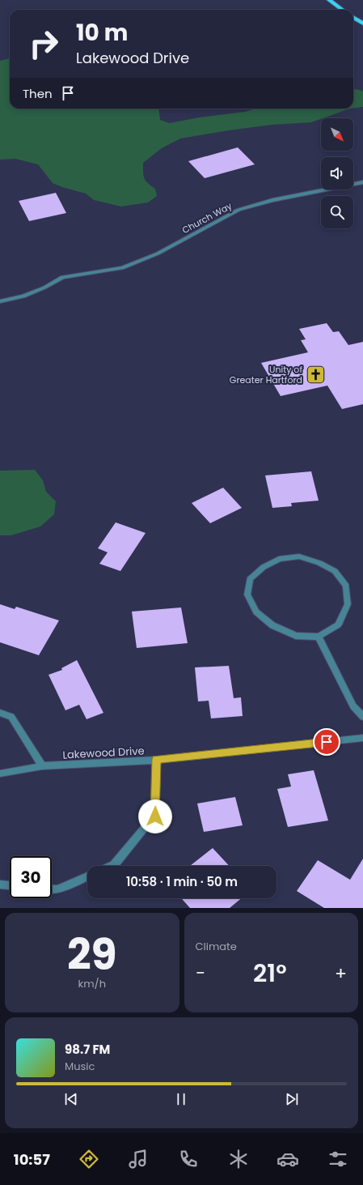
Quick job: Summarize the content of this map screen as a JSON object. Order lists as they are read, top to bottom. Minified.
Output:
{"streets":{"street":["Church Way","Lakewood Drive"]},"places":{"church":["Unity of Greater Hartford"]},"north":"bottom right","page":{"turn":["10 m","Lakewood Drive"],"then":"Then","limit":"30","trip":"10:58 · 1 min · 50 m","tile":[["29","km/h"],"Climate"],"heat":["−","21°","+"],"song":["98.7 FM","Music"],"tabs":"10:57"}}
